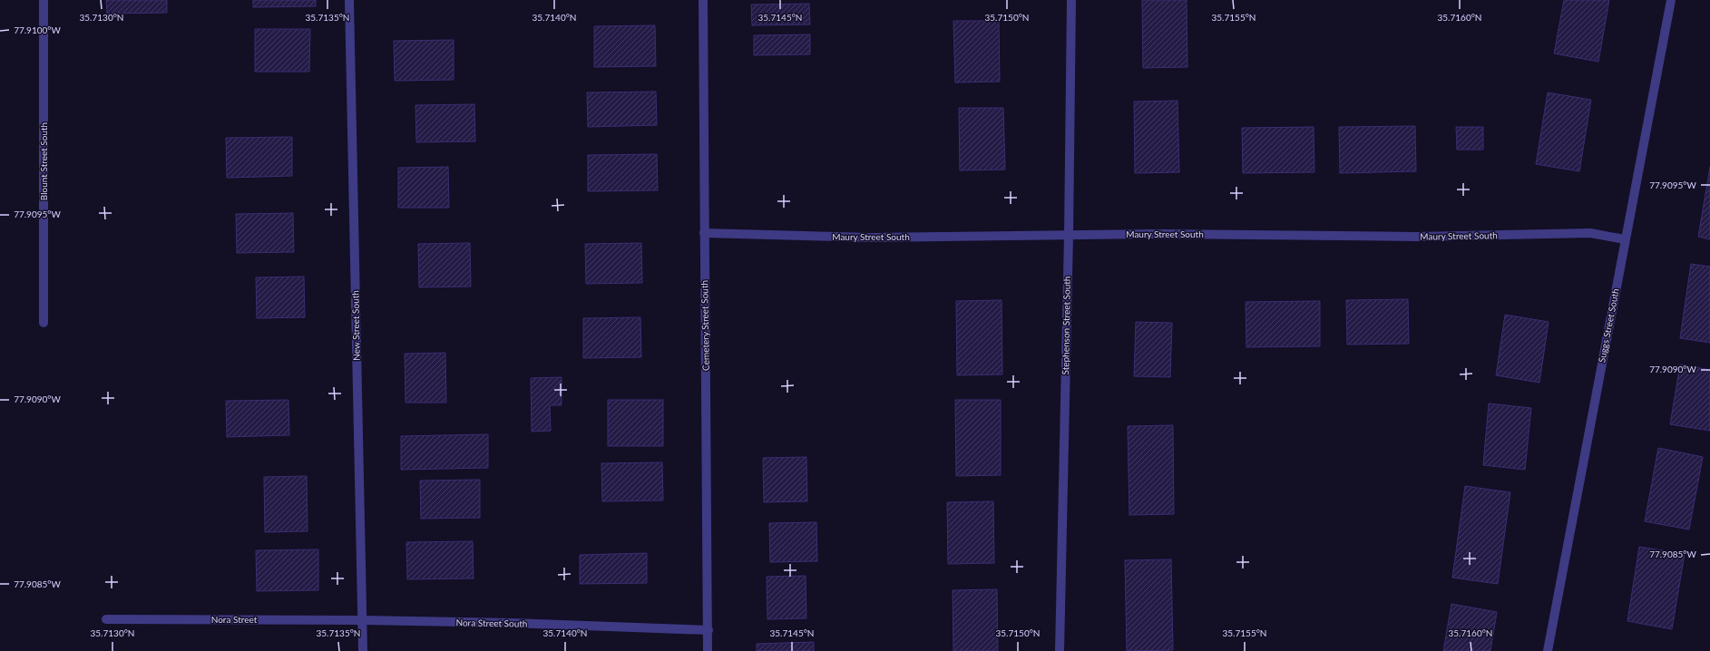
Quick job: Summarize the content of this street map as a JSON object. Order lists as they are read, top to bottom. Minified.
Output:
{"streets":{"street":["Blount Street South","Maury Street South","New Street South","Cemetery Street South","Stephenson Street South","Suggs Street South","Nora Street","Nora Street South"]},"crossings":[["Maury Street South","Cemetery Street South"],["Maury Street South","Stephenson Street South"],["Maury Street South","Suggs Street South"],["New Street South","Nora Street"],["New Street South","Nora Street South"],["Cemetery Street South","Nora Street South"],["Nora Street","Nora Street South"]],"coordinates":["35.7130°N","35.7135°N","35.7140°N","35.7145°N","35.7150°N","35.7155°N","35.7160°N","77.9100°W","77.9095°W","77.9090°W","77.9085°W"]}
